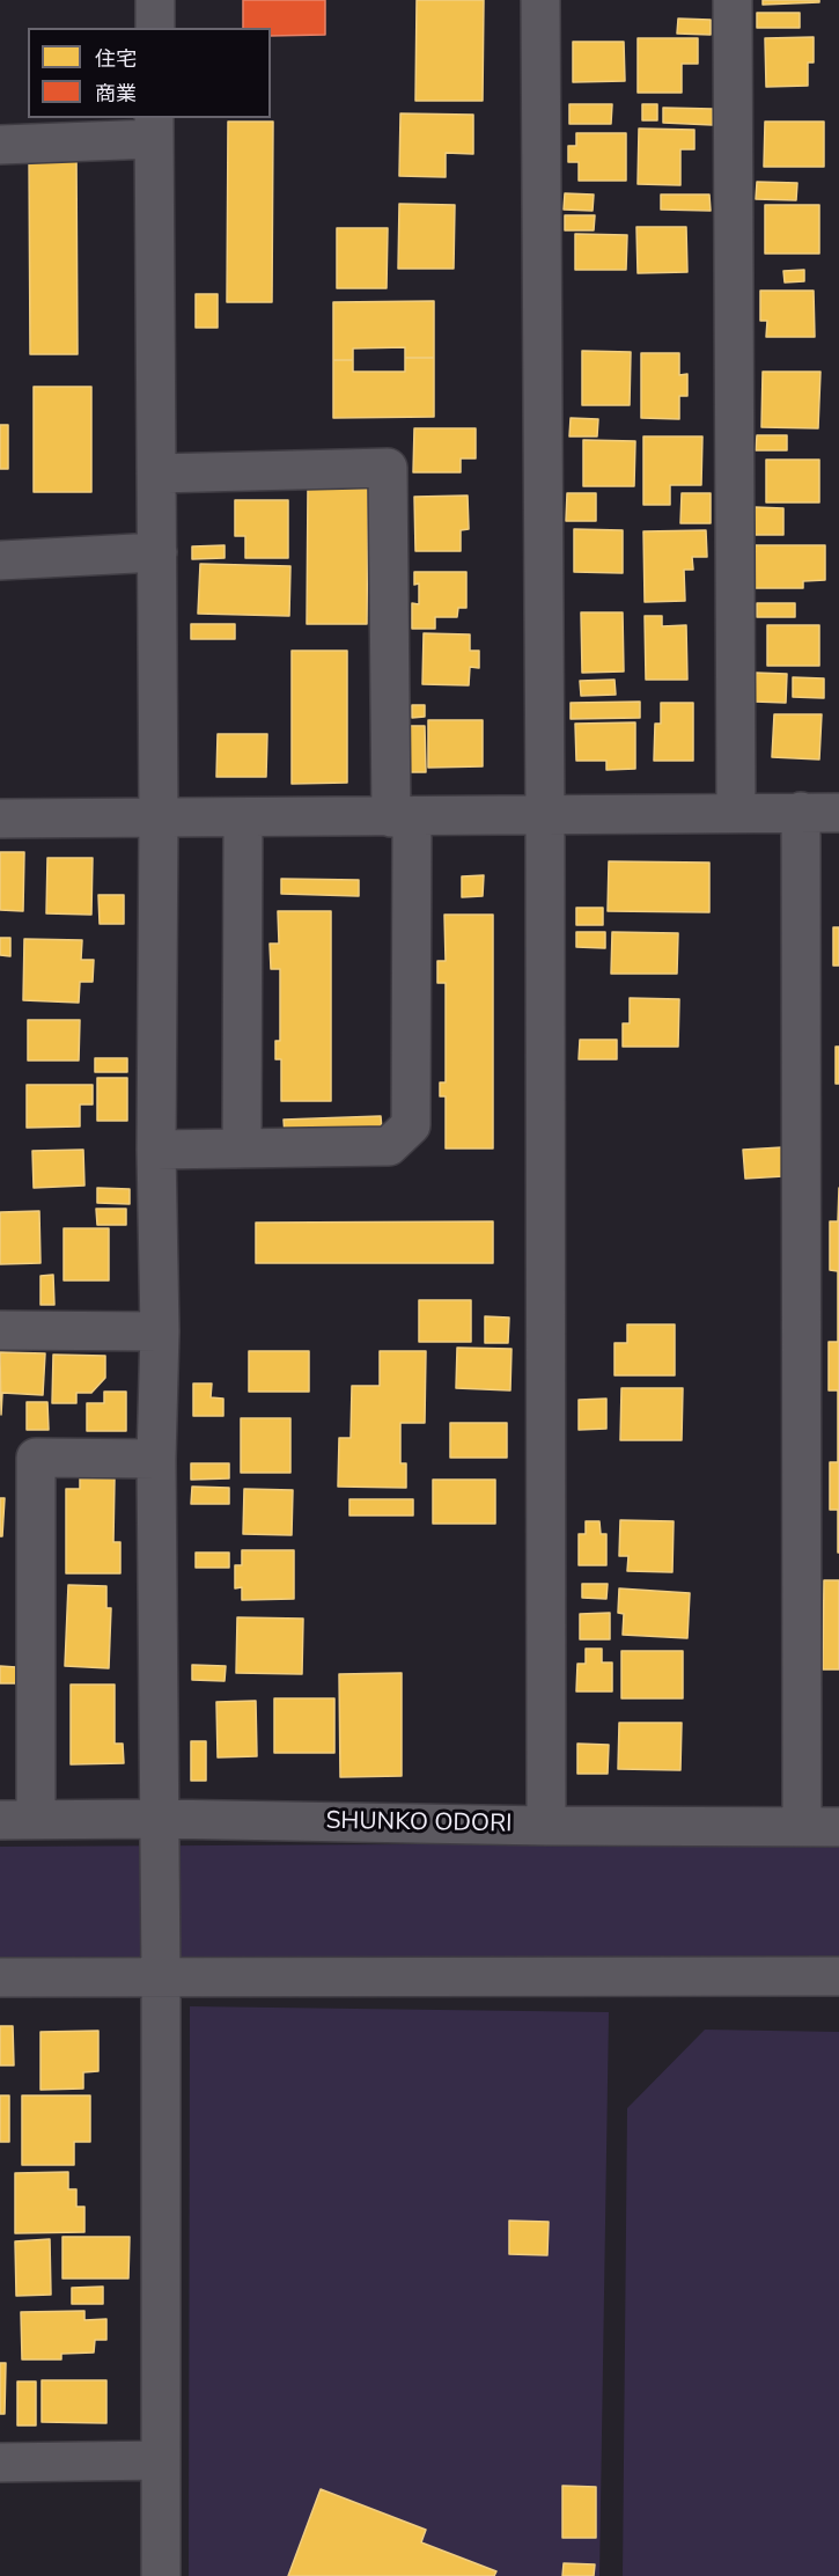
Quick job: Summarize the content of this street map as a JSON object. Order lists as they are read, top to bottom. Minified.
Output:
{"streets":{"street":["SHUNKO ODORI"]},"legend":["住宅","商業"]}
